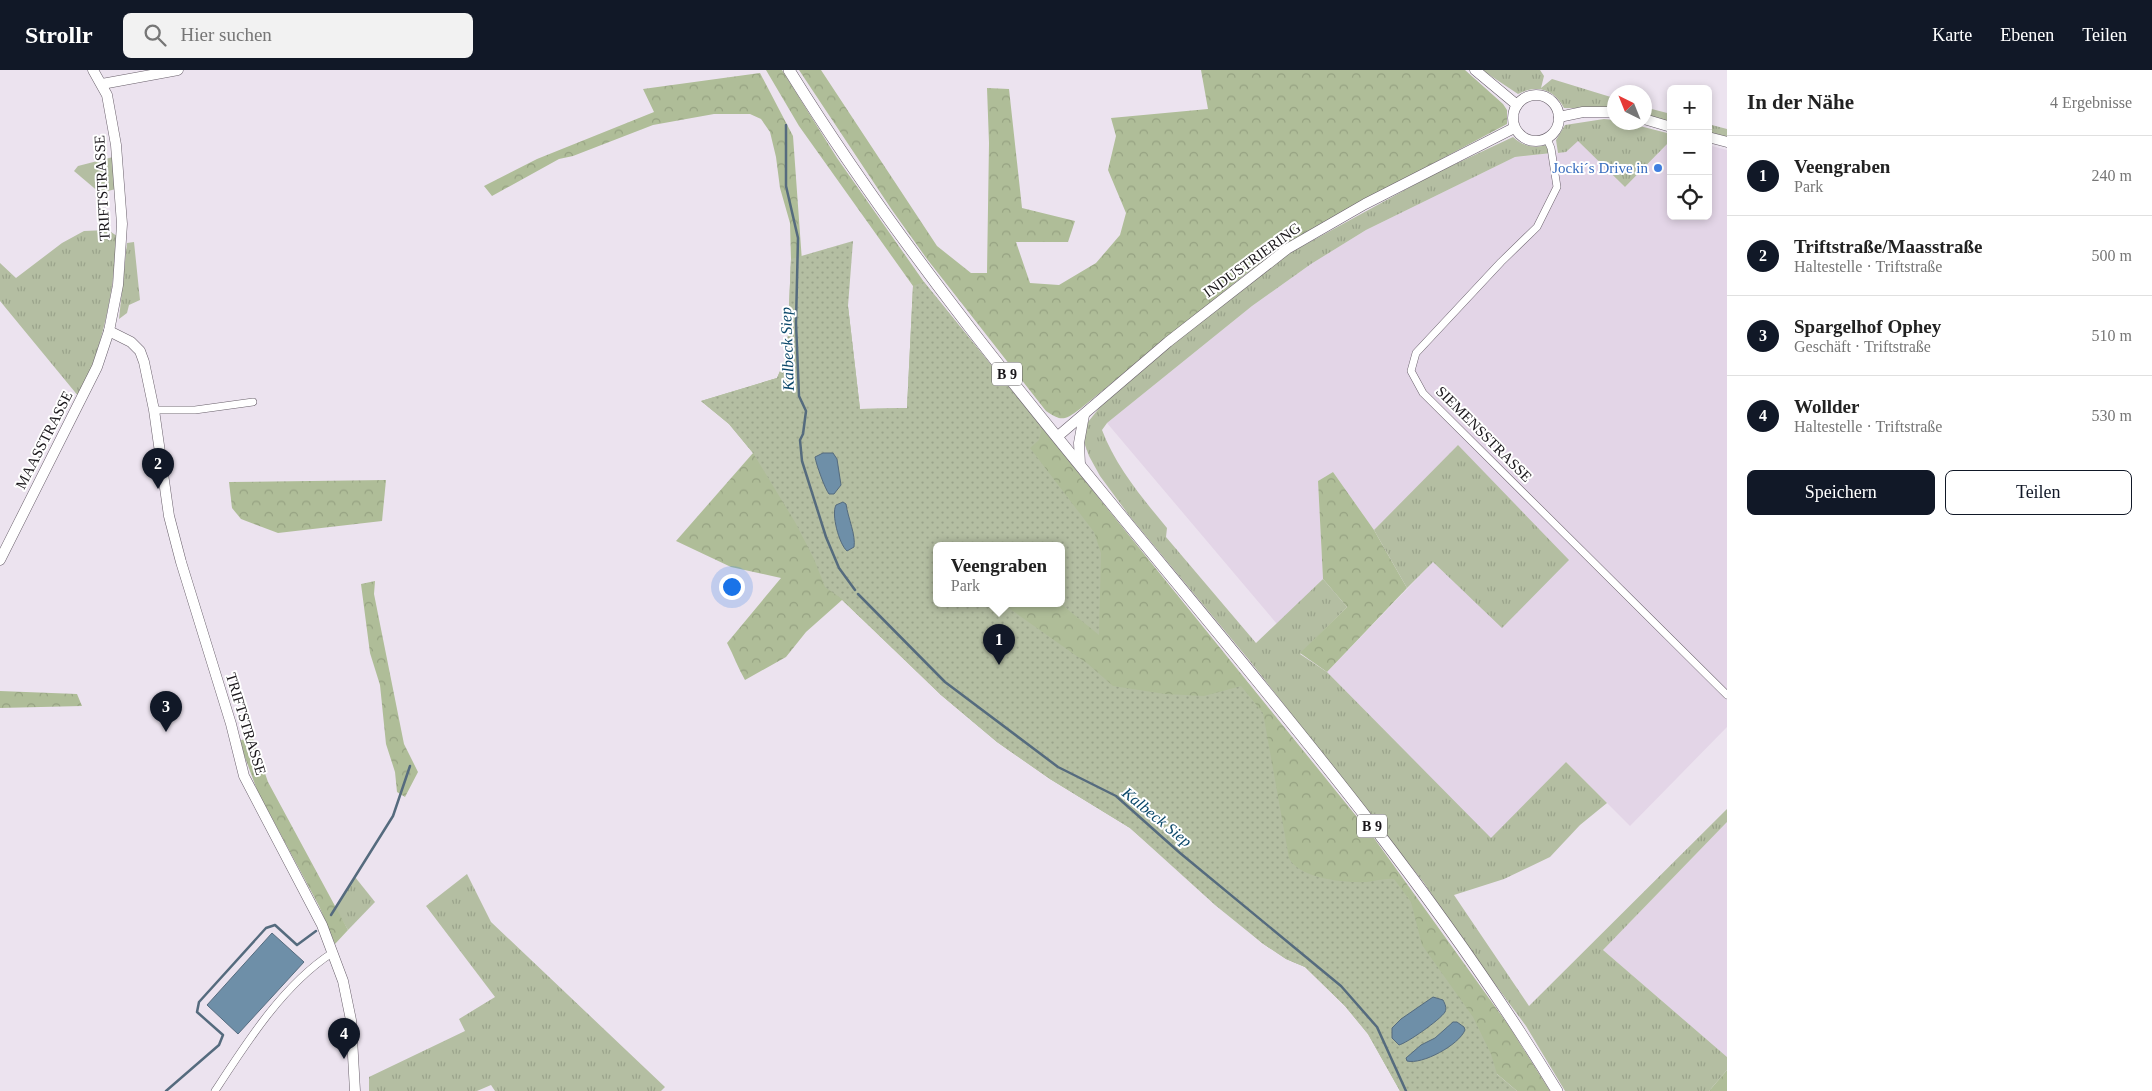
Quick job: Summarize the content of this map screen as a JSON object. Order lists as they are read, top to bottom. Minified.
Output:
{"streets":{"main road":["B 9"],"street":["TRIFTSTRASSE","INDUSTRIERING","SIEMENSSTRASSE","MAASSTRASSE"]},"crossings":[["TRIFTSTRASSE","MAASSTRASSE"],["INDUSTRIERING","B 9"],["INDUSTRIERING","SIEMENSSTRASSE"]],"water":["Kalbeck Siep"],"places":["Jocki´s Drive in"],"north":"top left","page":{"header":"Strollr","search":"Hier suchen","nav":["Karte","Ebenen","Teilen"],"heading":["In der Nähe","4 Ergebnisse"],"map_buttons":["+","−"],"list":[{"mark":"1","name":"Veengraben","note":"Park","value":"240 m"},{"mark":"2","name":"Triftstraße/Maasstraße","note":"Haltestelle · Triftstraße","value":"500 m"},{"mark":"3","name":"Spargelhof Ophey","note":"Geschäft · Triftstraße","value":"510 m"},{"mark":"4","name":"Wollder","note":"Haltestelle · Triftstraße","value":"530 m"}],"pins":["2","1","3","4"],"buttons":["Speichern","Teilen"],"popup":["Veengraben","Park"]}}
